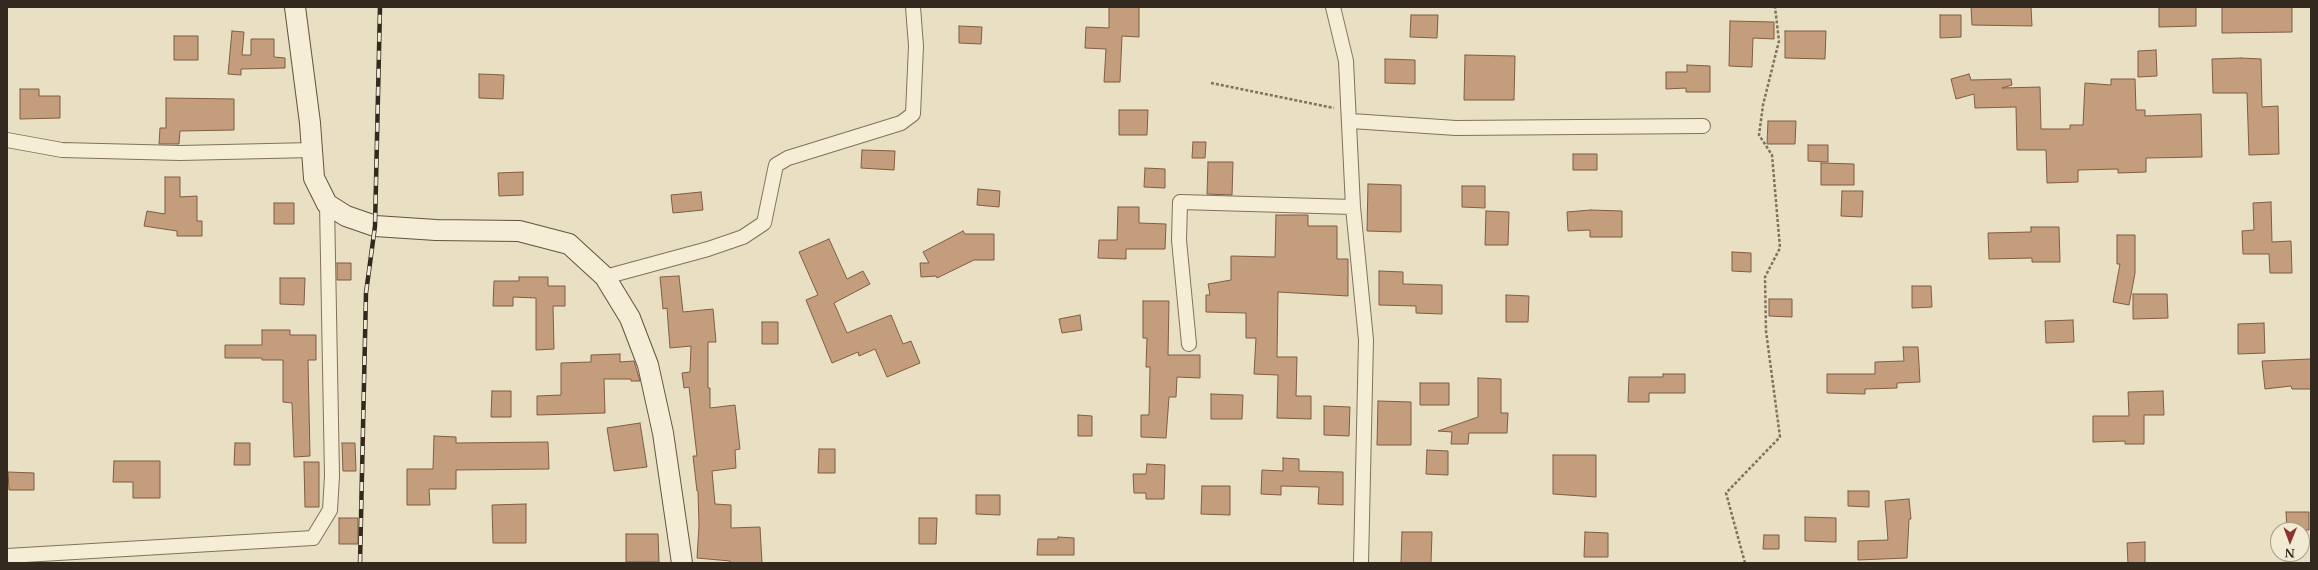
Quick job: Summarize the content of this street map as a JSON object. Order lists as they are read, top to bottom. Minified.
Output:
{"north":"bottom"}
